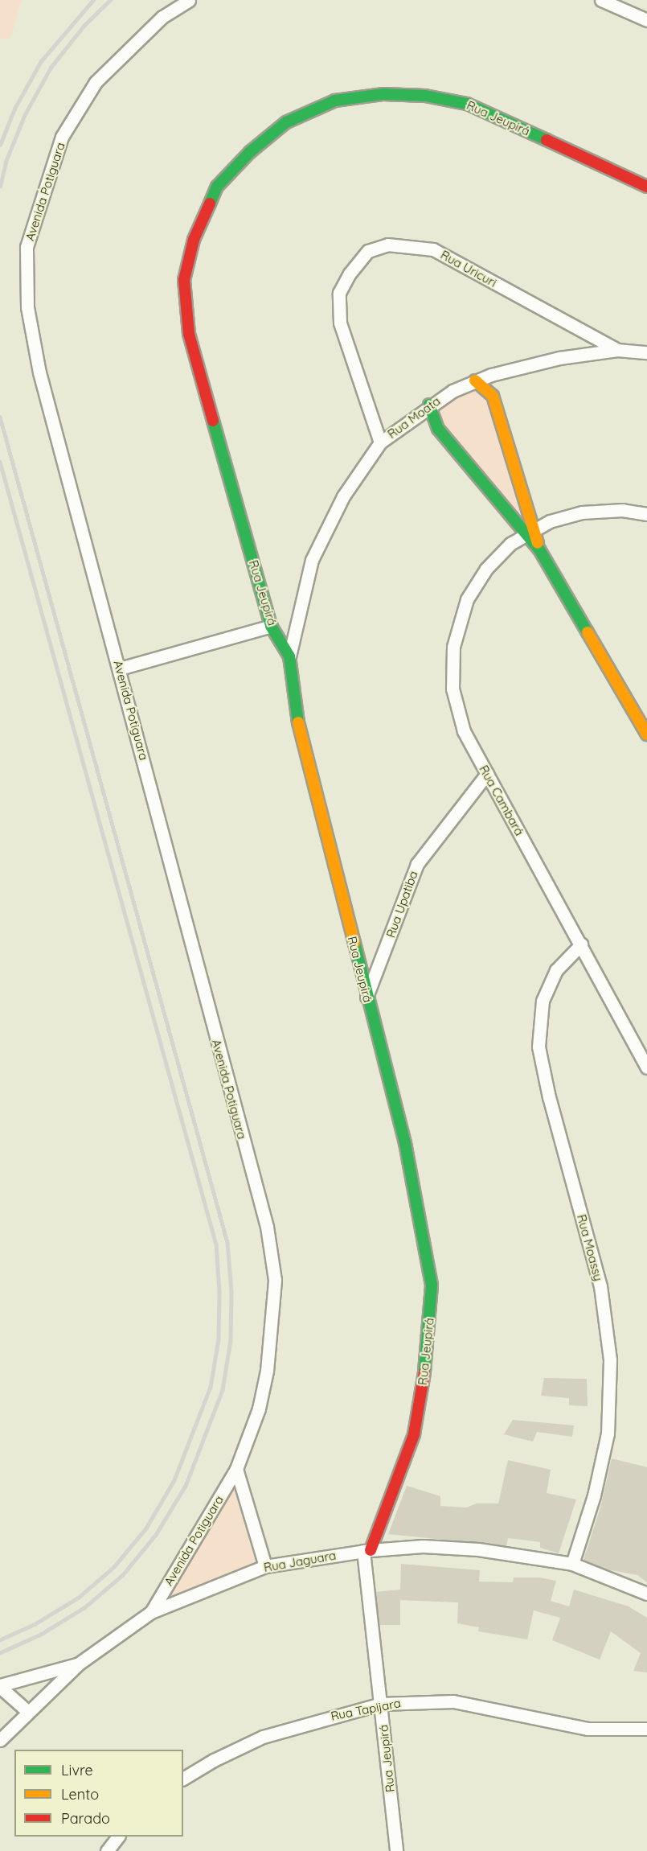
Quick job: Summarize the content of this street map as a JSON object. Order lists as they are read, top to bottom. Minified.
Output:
{"streets":{"street":["Rua Jeupirá","Avenida Potiguara","Rua Uricuri","Rua Moata","Rua Cambará","Rua Upatiba","Rua Moassy","Rua Jaguara","Rua Tapijara"]},"crossings":[["Rua Jeupirá","Rua Moata"],["Rua Jeupirá","Rua Upatiba"],["Rua Jeupirá","Rua Jaguara"],["Rua Jeupirá","Rua Tapijara"],["Avenida Potiguara","Rua Jaguara"],["Rua Uricuri","Rua Moata"],["Rua Cambará","Rua Upatiba"],["Rua Cambará","Rua Moassy"],["Rua Moassy","Rua Jaguara"]],"legend":["Livre","Lento","Parado"]}
